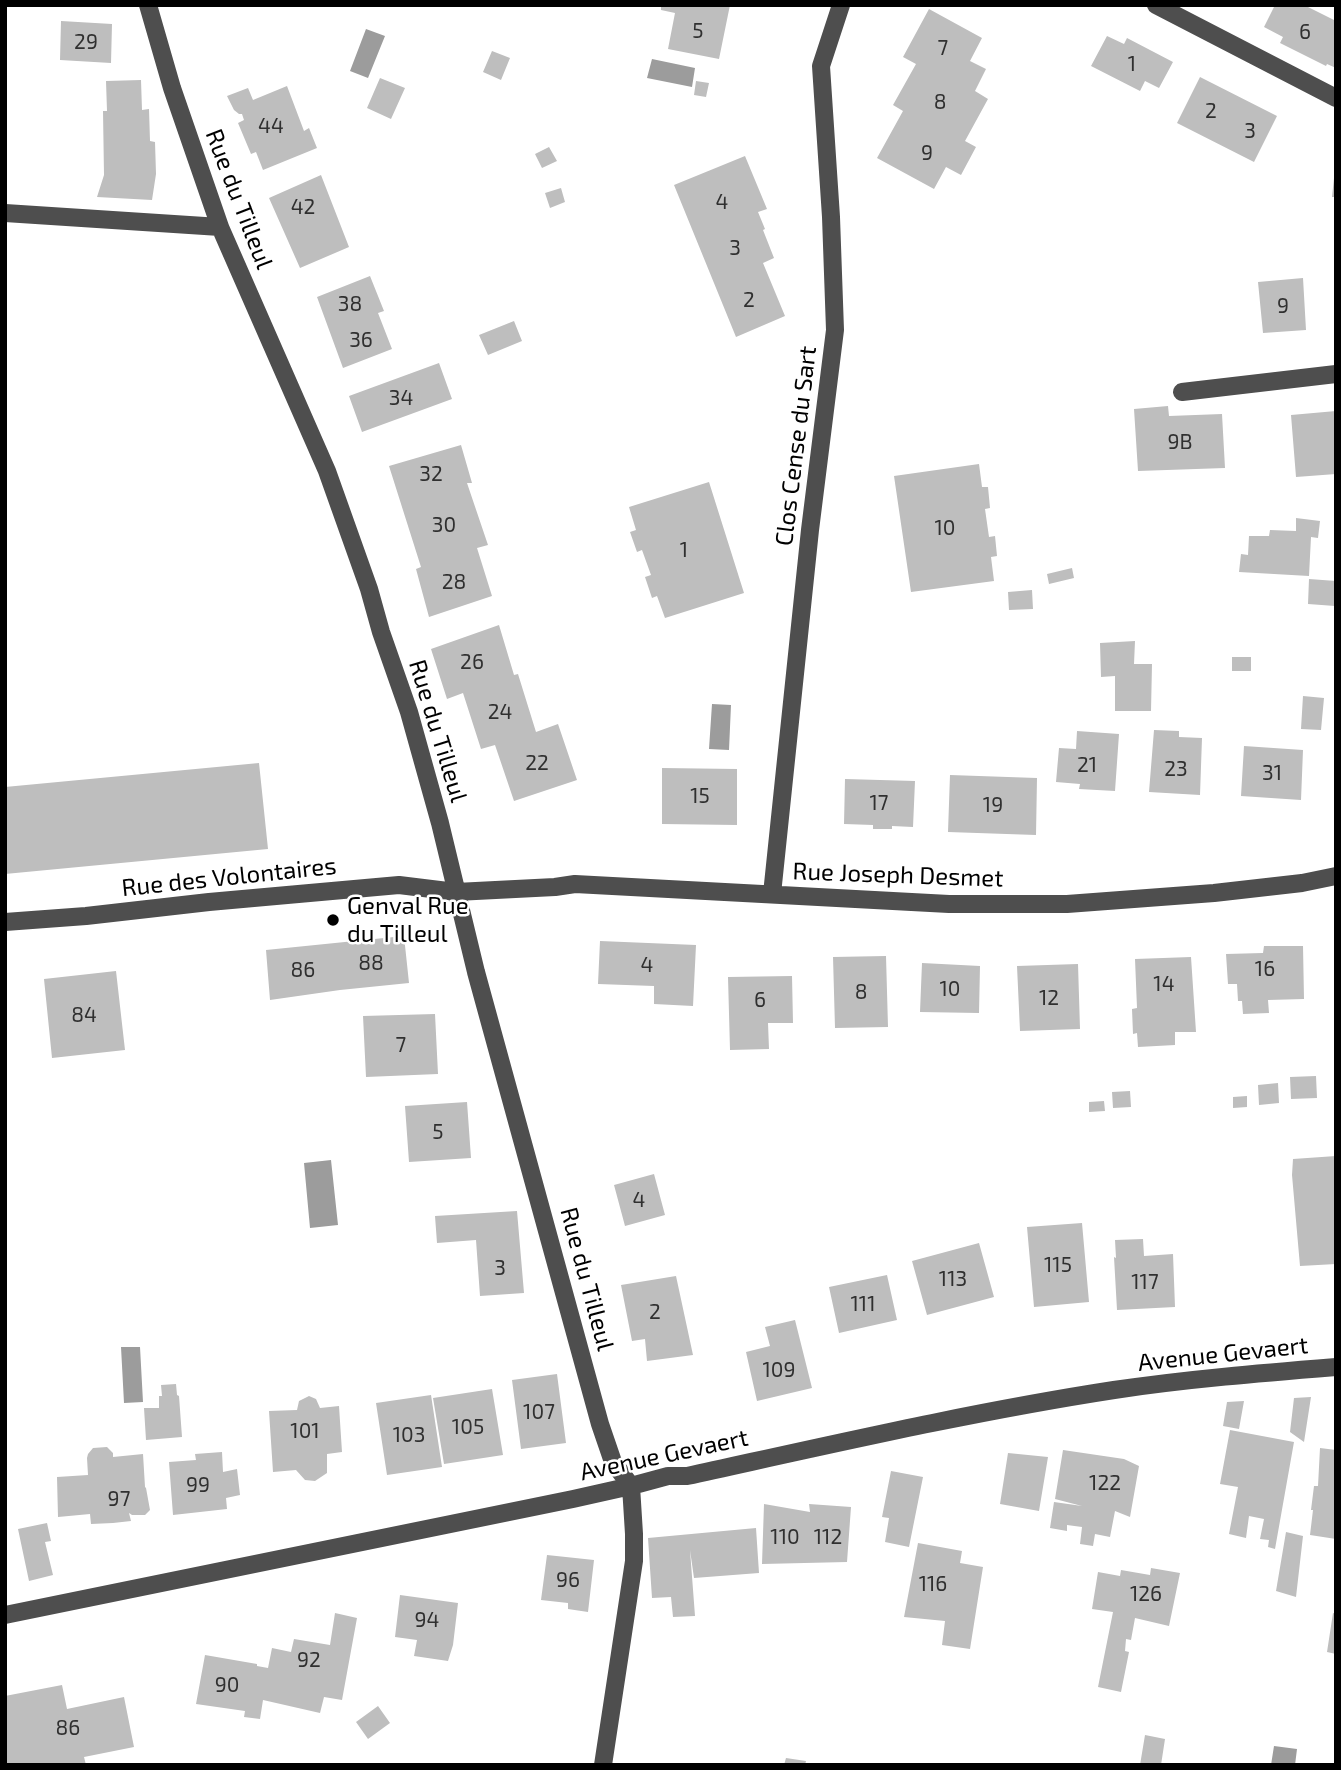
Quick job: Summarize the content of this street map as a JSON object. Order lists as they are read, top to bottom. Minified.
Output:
{"streets":{"street":["Rue du Tilleul","Clos Cense du Sart","Rue Joseph Desmet","Rue des Volontaires","Avenue Gevaert"]},"crossings":[["Rue du Tilleul","Rue Joseph Desmet"],["Rue du Tilleul","Rue des Volontaires"],["Rue du Tilleul","Avenue Gevaert"],["Clos Cense du Sart","Rue Joseph Desmet"],["Rue Joseph Desmet","Rue des Volontaires"]],"places":["Genval Rue du Tilleul"],"house_numbers":["5","6","29","7","1","8","2","44","3","9","4","42","3","2","38","9","36","34","9B","32","30","10","1","28","26","24","22","21","23","31","15","17","19","88","4","16","86","14","10","8","12","6","84","7","5","4","115","3","113","117","111","2","109","107","105","101","103","122","99","97","110","112","96","116","126","94","92","90","86"]}
